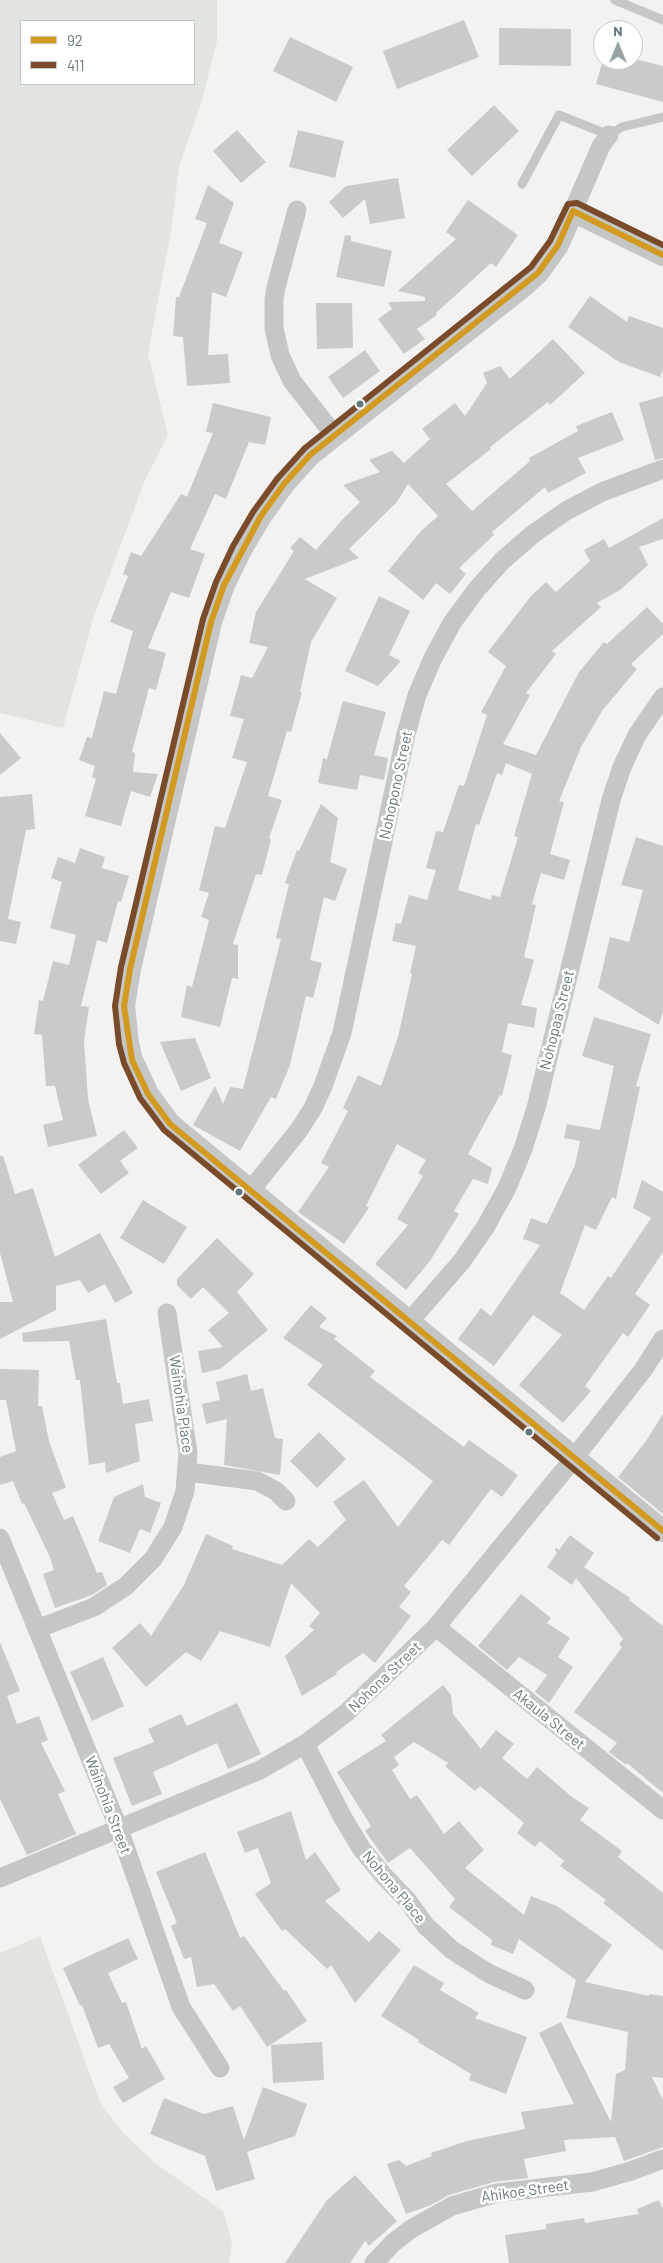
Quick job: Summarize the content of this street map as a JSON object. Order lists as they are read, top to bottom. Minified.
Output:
{"streets":{"street":["Nohopono Street","Nohopaa Street","Wainohia Place","Nohona Street","Akaula Street","Wainohia Street","Nohona Place","Ahikoe Street"]},"crossings":[["Wainohia Place","Wainohia Street"],["Nohona Street","Akaula Street"],["Nohona Street","Wainohia Street"],["Nohona Street","Nohona Place"]],"lines":["transit line 411","transit line 92"],"legend":["92","411"],"north":"top"}
